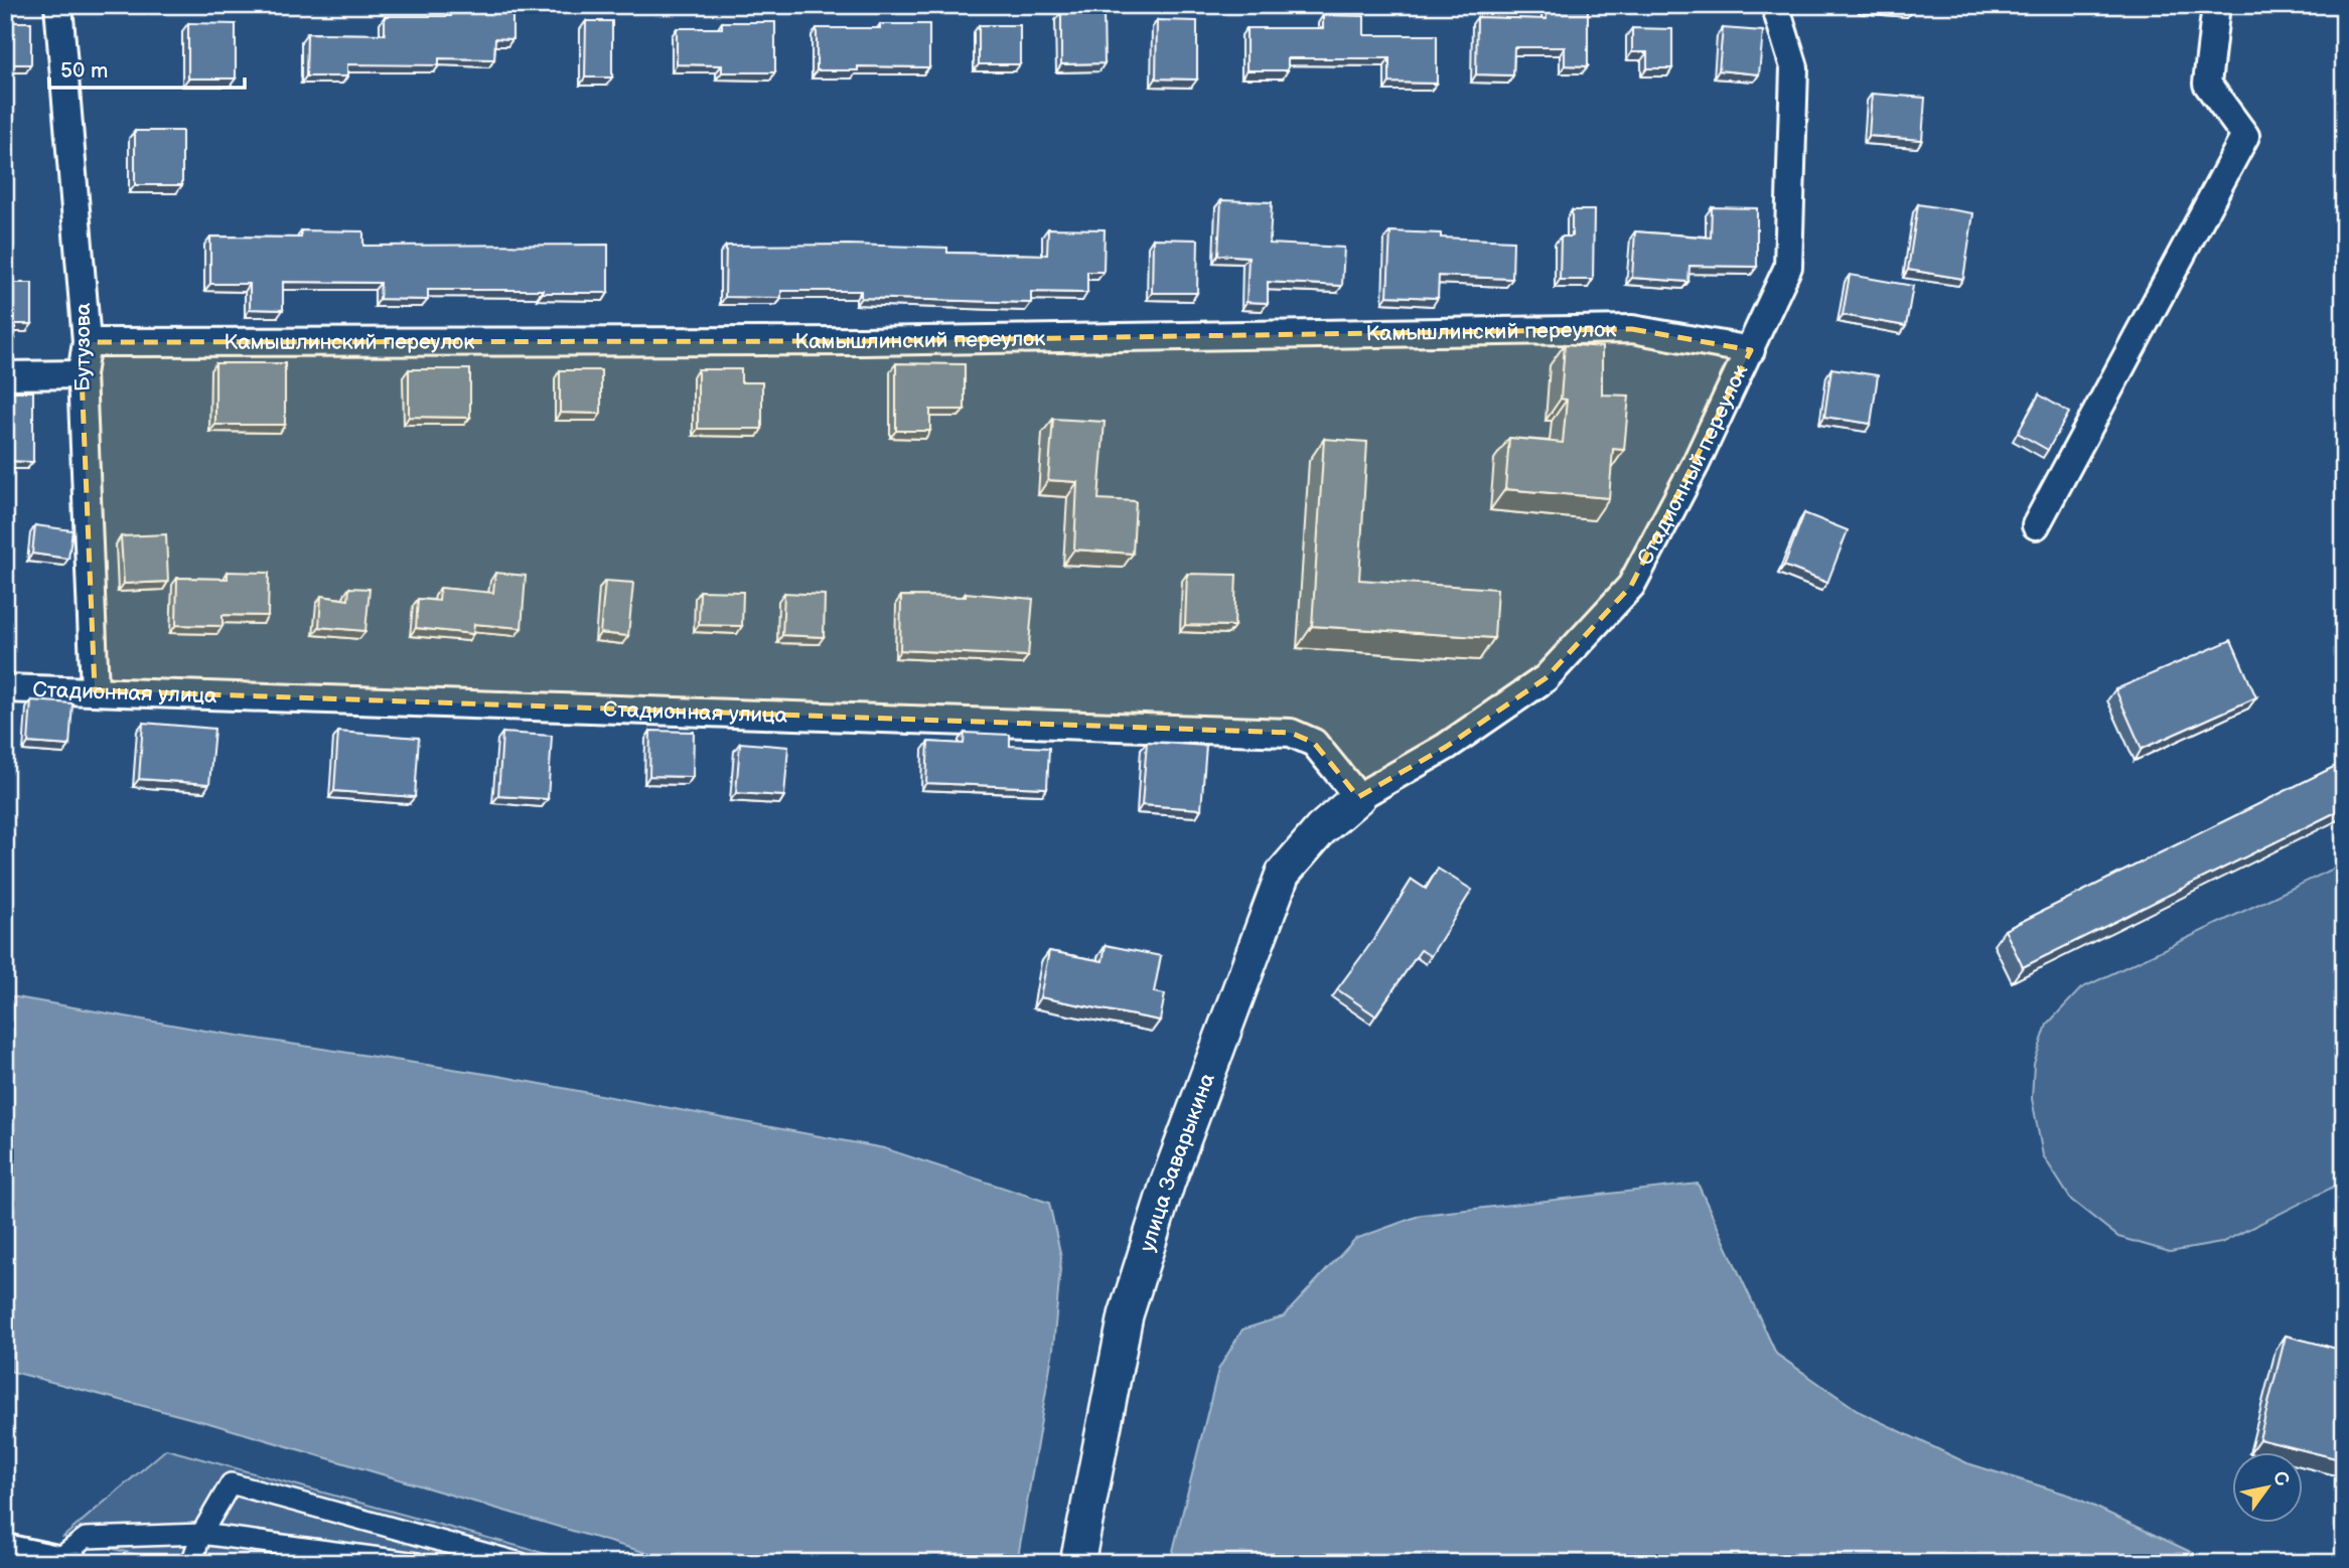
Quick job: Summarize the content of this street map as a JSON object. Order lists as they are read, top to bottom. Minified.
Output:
{"streets":{"street":["Камышлинский переулок","Бутузова","Стадионный переулок","Стадионная улица","улица Заварыкина"]},"crossings":[["Камышлинский переулок","Бутузова"],["Камышлинский переулок","Стадионный переулок"],["Бутузова","Стадионная улица"],["Стадионный переулок","Стадионная улица"],["Стадионный переулок","улица Заварыкина"],["Стадионная улица","улица Заварыкина"]],"scale_bar":"50 m","north":"top right"}
